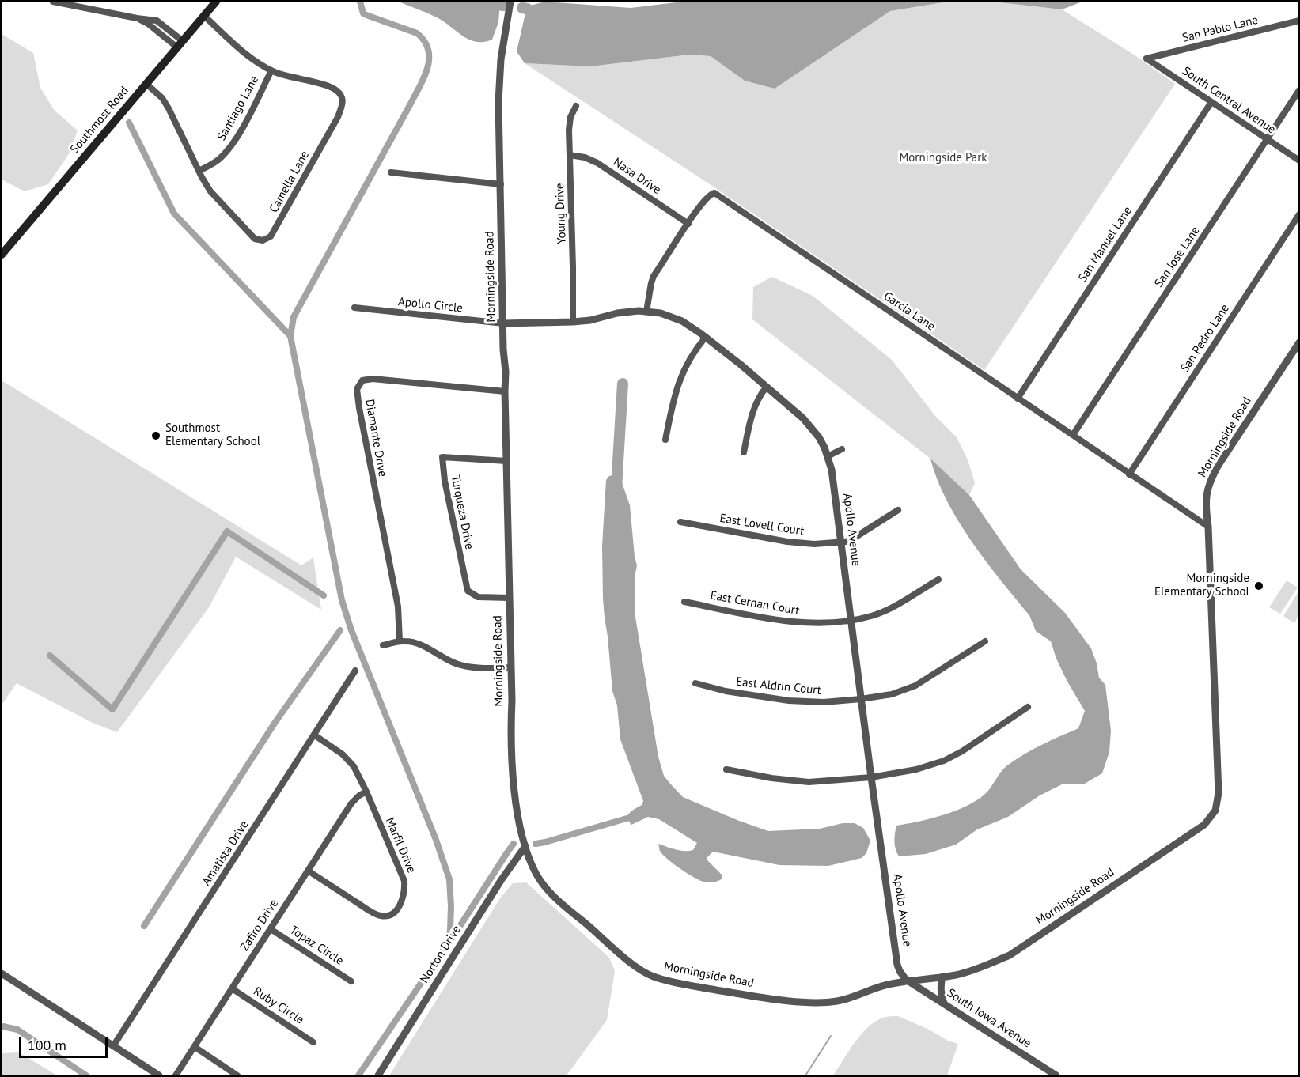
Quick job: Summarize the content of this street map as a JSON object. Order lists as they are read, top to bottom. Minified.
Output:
{"streets":{"main road":["Southmost Road"],"street":["San Pablo Lane","South Central Avenue","Santiago Lane","Nasa Drive","Camella Lane","Young Drive","San Manuel Lane","San Jose Lane","Morningside Road","Apollo Circle","Garcia Lane","San Pedro Lane","Diamante Drive","Turqueza Drive","East Lovell Court","Apollo Avenue","East Cernan Court","East Aldrin Court","Marfil Drive","Amatista Drive","Zafiro Drive","Topaz Circle","Norton Drive","Ruby Circle","South Iowa Avenue"]},"crossings":[["San Pablo Lane","South Central Avenue"],["South Central Avenue","San Manuel Lane"],["South Central Avenue","San Jose Lane"],["Santiago Lane","Camella Lane"],["Southmost Road","Camella Lane"],["Nasa Drive","Young Drive"],["Nasa Drive","Garcia Lane"],["Young Drive","Apollo Avenue"],["San Manuel Lane","Garcia Lane"],["San Jose Lane","Garcia Lane"],["Morningside Road","Apollo Circle"],["Morningside Road","Garcia Lane"],["Morningside Road","Diamante Drive"],["Morningside Road","Turqueza Drive"],["Morningside Road","Apollo Avenue"],["Morningside Road","Norton Drive"],["Morningside Road","South Iowa Avenue"],["Apollo Circle","Apollo Avenue"],["Garcia Lane","San Pedro Lane"],["Garcia Lane","Apollo Avenue"],["East Lovell Court","Apollo Avenue"],["Apollo Avenue","East Cernan Court"],["Apollo Avenue","East Aldrin Court"],["Apollo Avenue","South Iowa Avenue"],["Marfil Drive","Amatista Drive"],["Marfil Drive","Zafiro Drive"],["Zafiro Drive","Topaz Circle"],["Zafiro Drive","Ruby Circle"]],"parks":["Morningside Park"],"places":["Southmost Elementary School","Morningside Elementary School"],"scale_bar":"100 m"}
